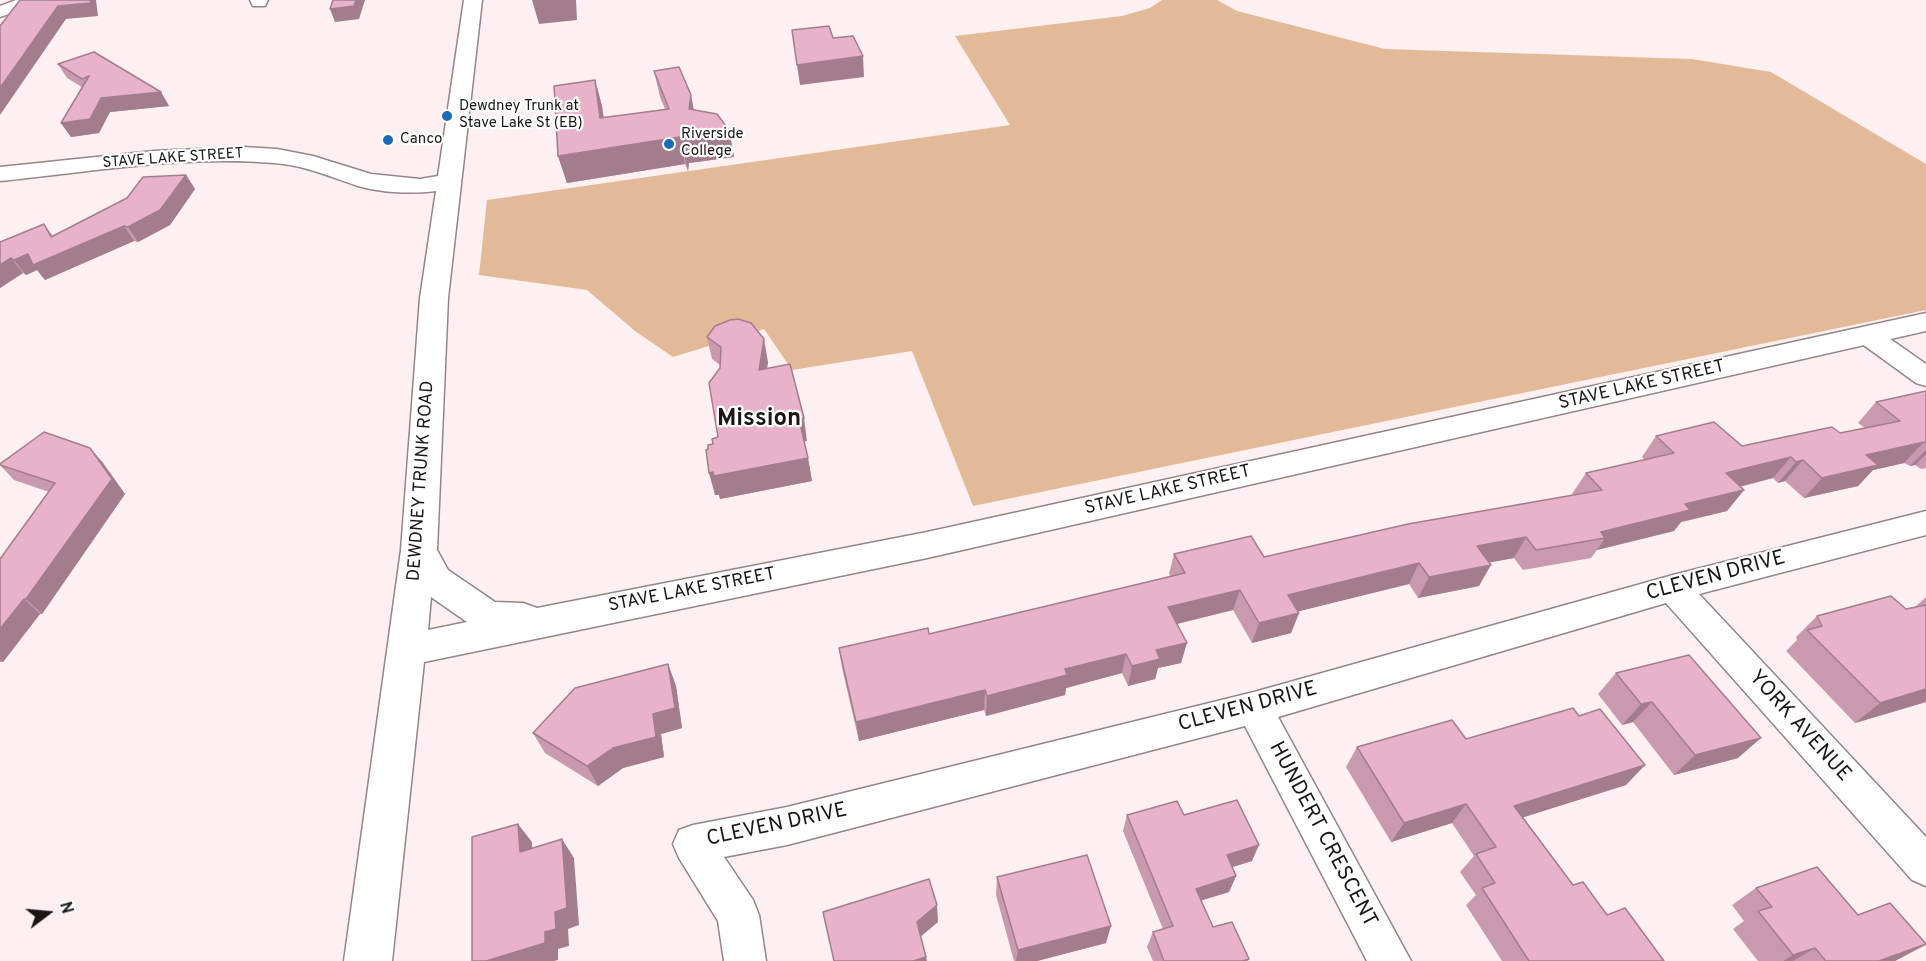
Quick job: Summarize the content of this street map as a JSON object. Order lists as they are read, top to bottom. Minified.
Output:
{"streets":{"main road":["STAVE LAKE STREET","DEWDNEY TRUNK ROAD"],"street":["CLEVEN DRIVE","YORK AVENUE","HUNDERT CRESCENT"]},"crossings":[["STAVE LAKE STREET","DEWDNEY TRUNK ROAD"],["CLEVEN DRIVE","YORK AVENUE"],["CLEVEN DRIVE","HUNDERT CRESCENT"]],"districts":["Mission"],"places":["Dewdney Trunk at Stave Lake St (EB)","Canco","Riverside College"],"north":"right"}
